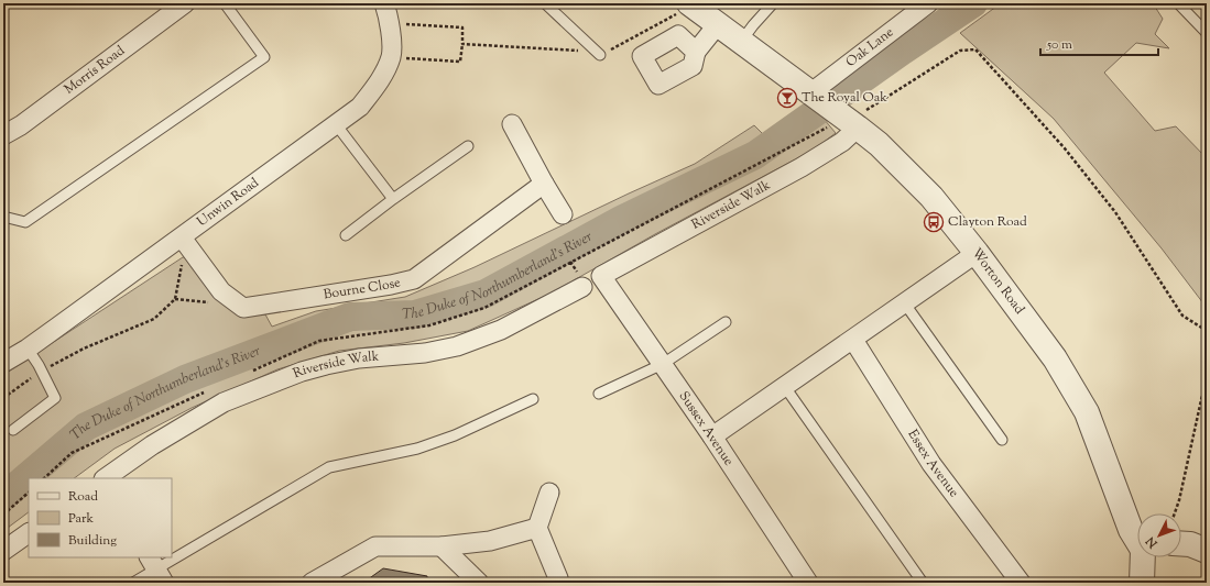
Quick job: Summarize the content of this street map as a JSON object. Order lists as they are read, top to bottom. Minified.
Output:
{"streets":{"street":["Oak Lane","Morris Road","Unwin Road","Riverside Walk","Worton Road","Bourne Close","Sussex Avenue","Essex Avenue"]},"crossings":[["Oak Lane","Worton Road"],["Unwin Road","Bourne Close"],["Riverside Walk","Worton Road"],["Riverside Walk","Sussex Avenue"]],"water":["The Duke of Northumberland's River"],"places":{"bar":["The Royal Oak"],"bus stop":["Clayton Road"]},"legend":["Road","Park","Building"],"scale_bar":"50 m","north":"bottom left"}
